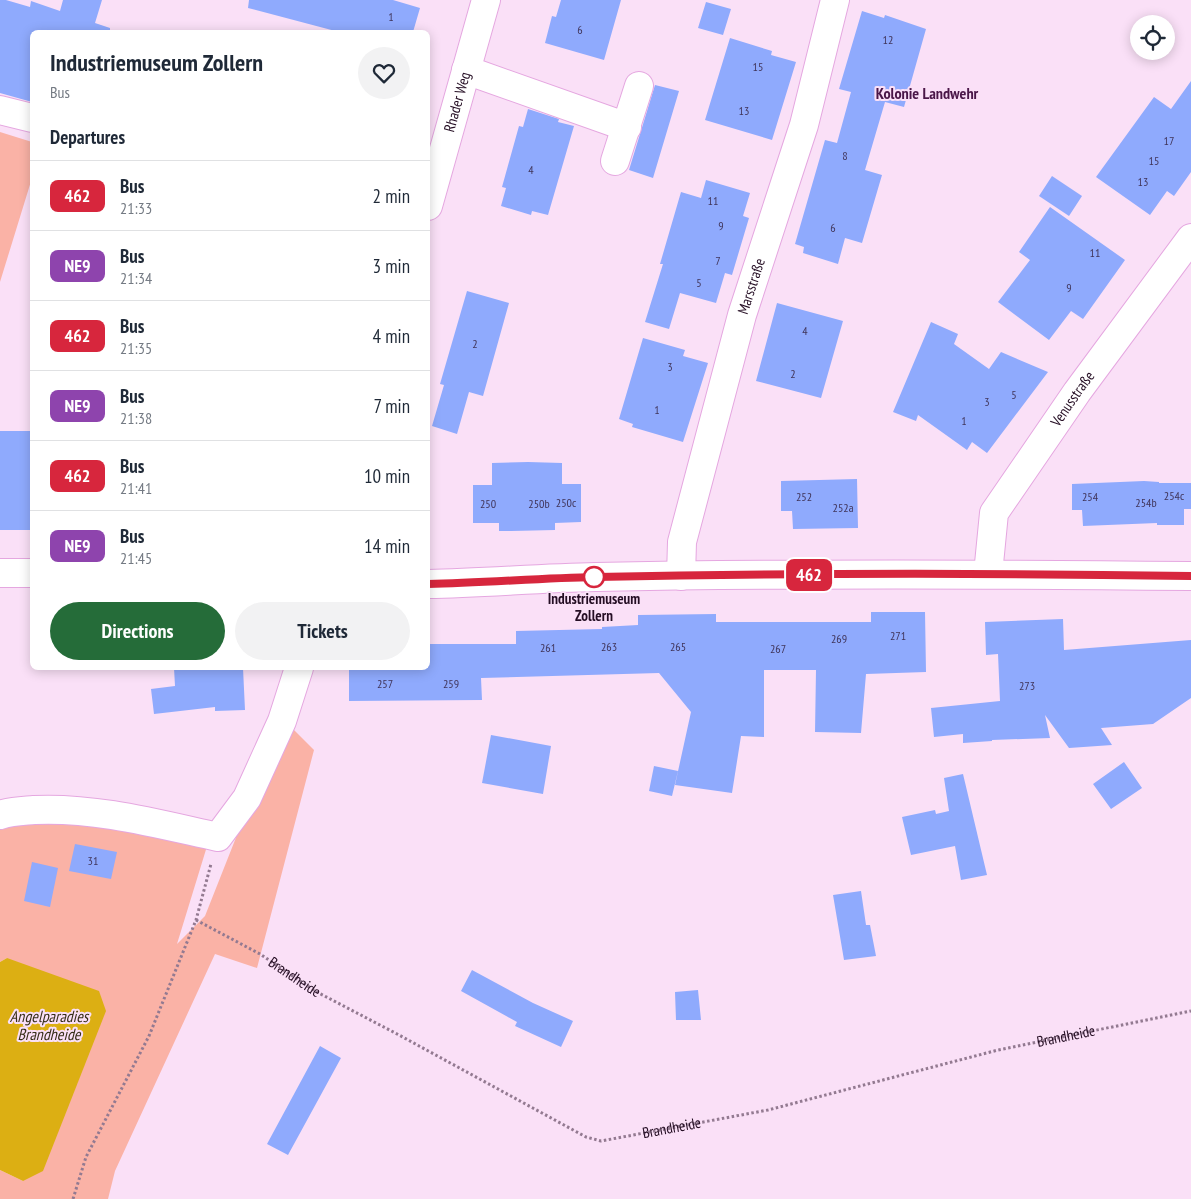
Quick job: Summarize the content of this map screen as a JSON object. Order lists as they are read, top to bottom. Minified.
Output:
{"streets":{"street":["Rhader Weg","Marsstraße","Venusstraße"],"path":["Brandheide"]},"districts":["Kolonie Landwehr"],"water":["Angelparadies Brandheide"],"places":["Industriemuseum Zollern"],"lines":["bus line 462"],"house_numbers":["1","6","12","15","13","17","8","15","4","13","11","9","6","11","7","5","9","4","2","3","2","5","3","1","1","254c","252","254","250c","254b","250","250b","252a","271","269","263","265","261","267","257","259","273","31"],"page":{"on_map":"462","heading":[["Industriemuseum Zollern","Bus"],"Departures"],"list":[{"mark":"462","name":"Bus","note":"21:33","value":"2 min"},{"mark":"NE9","name":"Bus","note":"21:34","value":"3 min"},{"mark":"462","name":"Bus","note":"21:35","value":"4 min"},{"mark":"NE9","name":"Bus","note":"21:38","value":"7 min"},{"mark":"462","name":"Bus","note":"21:41","value":"10 min"},{"mark":"NE9","name":"Bus","note":"21:45","value":"14 min"}],"buttons":["Directions","Tickets"]}}
